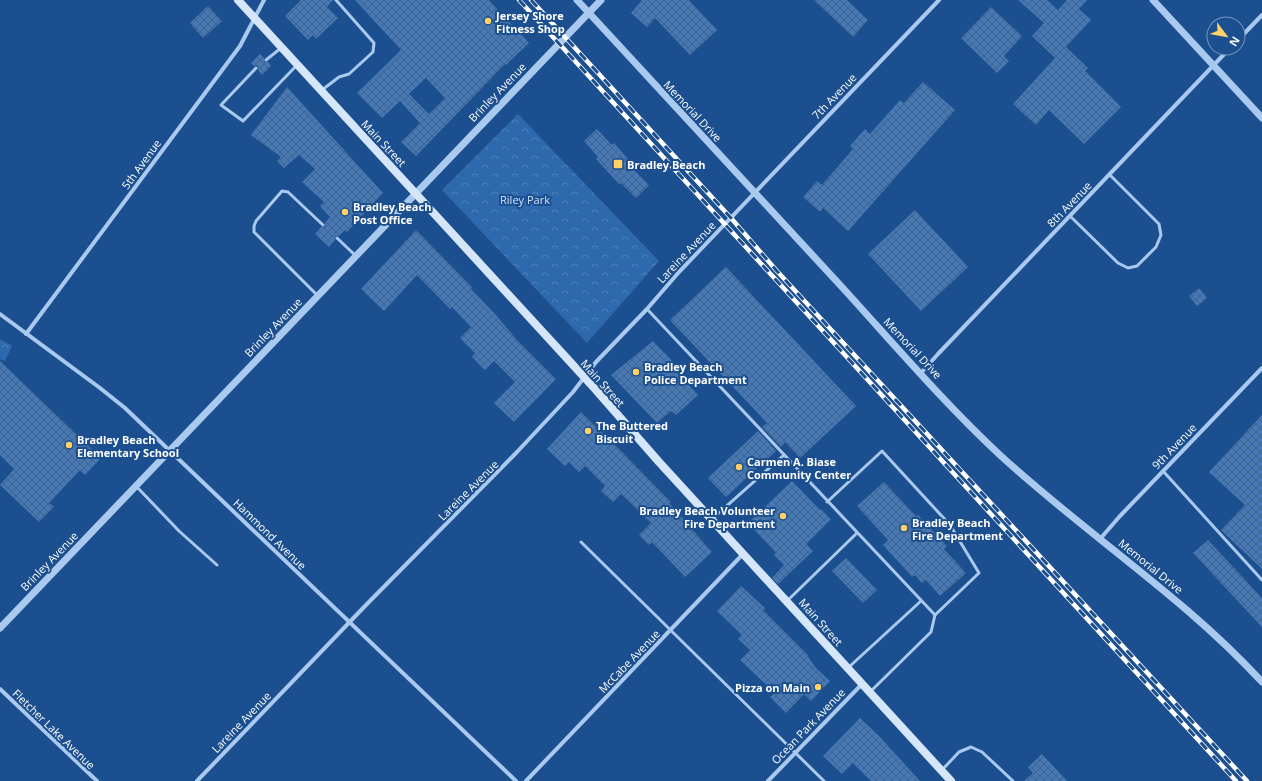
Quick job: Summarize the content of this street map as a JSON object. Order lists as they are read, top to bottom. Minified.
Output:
{"streets":{"main road":["Main Street"],"street":["Brinley Avenue","7th Avenue","Memorial Drive","5th Avenue","8th Avenue","Lareine Avenue","9th Avenue","Hammond Avenue","McCabe Avenue","Ocean Park Avenue","Fletcher Lake Avenue"]},"crossings":[["Brinley Avenue","Memorial Drive"],["Brinley Avenue","Main Street"],["Brinley Avenue","Hammond Avenue"],["7th Avenue","Memorial Drive"],["7th Avenue","Lareine Avenue"],["Memorial Drive","8th Avenue"],["Memorial Drive","9th Avenue"],["Main Street","5th Avenue"],["Main Street","Lareine Avenue"],["Main Street","McCabe Avenue"],["Main Street","Ocean Park Avenue"],["5th Avenue","Hammond Avenue"],["Lareine Avenue","Hammond Avenue"]],"parks":["Riley Park"],"places":{"other":["Jersey Shore Fitness Shop","Bradley Beach Post Office","Bradley Beach Police Department","The Buttered Biscuit","Bradley Beach Elementary School","Carmen A. Biase Community Center","Bradley Beach Volunteer Fire Department","Bradley Beach Fire Department","Pizza on Main"],"transit":["Bradley Beach"]},"north":"bottom right"}
